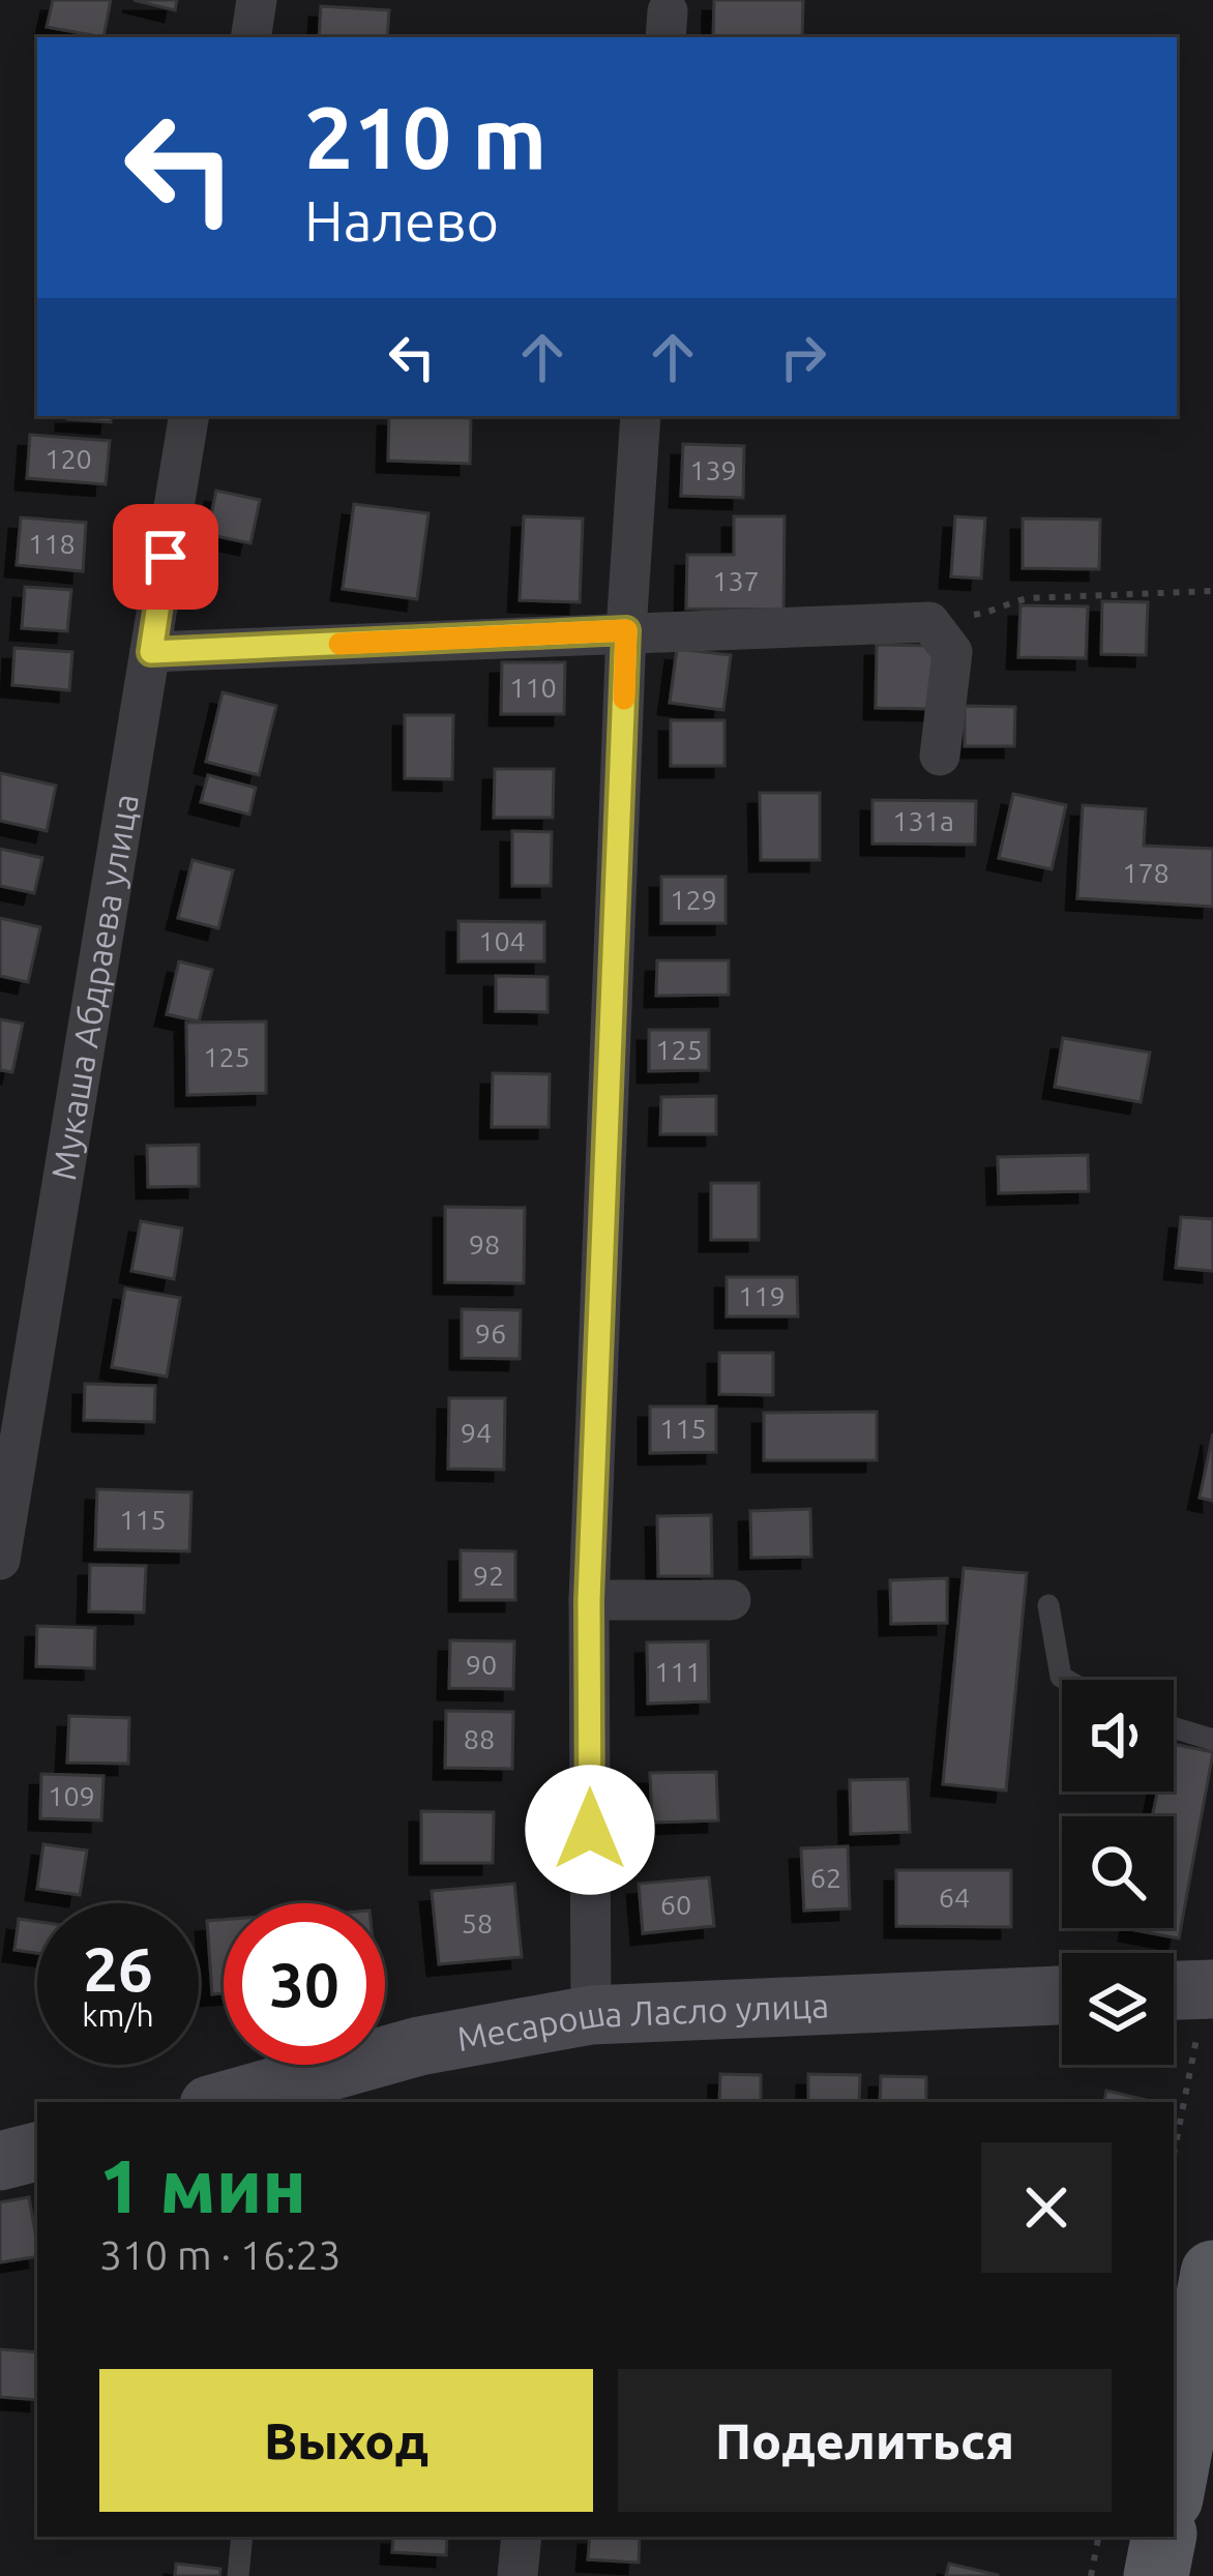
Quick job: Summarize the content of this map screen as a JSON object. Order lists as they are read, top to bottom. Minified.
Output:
{"streets":{"street":["Мукаша Абдраева улица","Месароша Ласло улица"]},"house_numbers":["120","139","118","137","110","131a","178","129","104","125","125","98","119","96","115","94","115","92","90","111","88","109","62","64","60","58"],"page":{"turn":["210 m","Налево"],"speed":"26 km/h","limit":"30","heading":["1 мин","310 m · 16:23"],"buttons":["Выход","Поделиться"]}}
